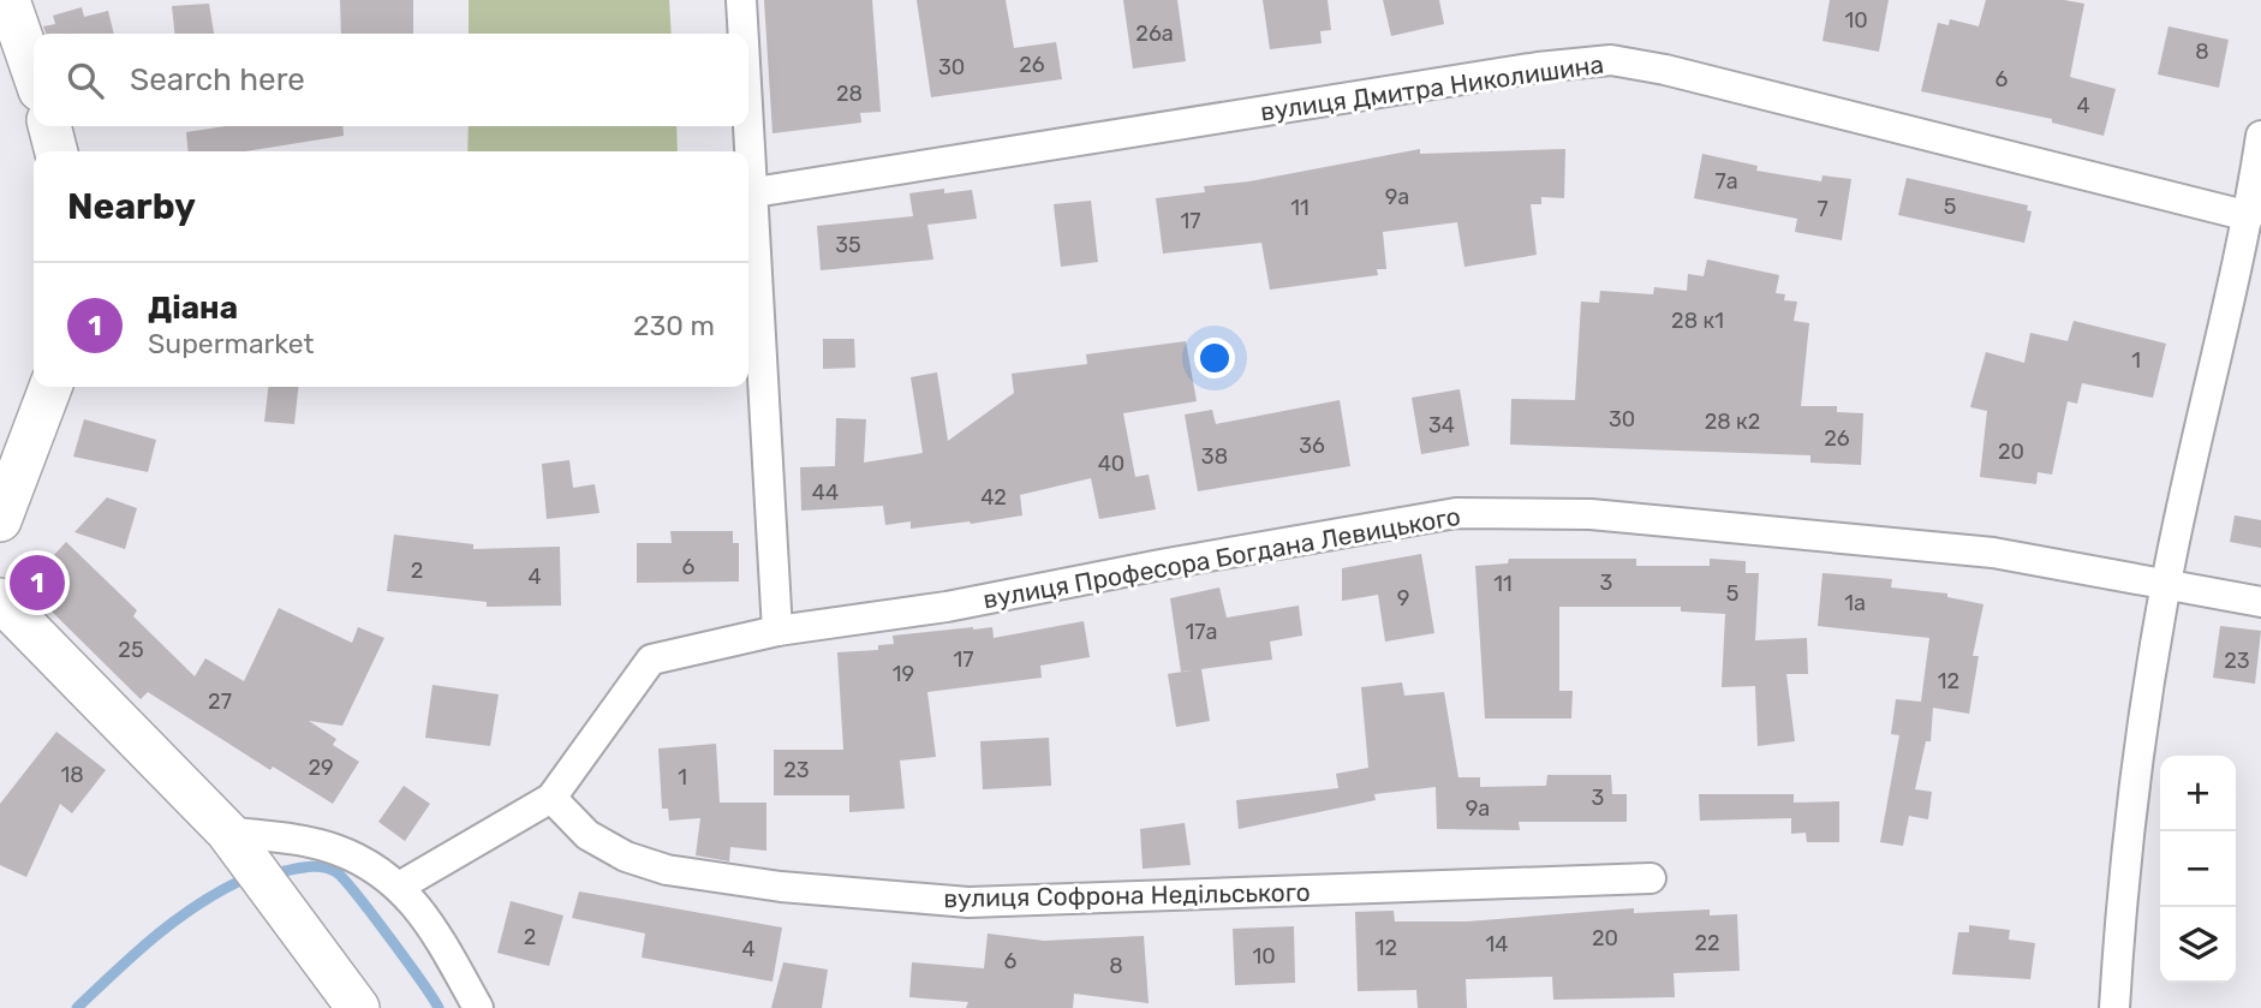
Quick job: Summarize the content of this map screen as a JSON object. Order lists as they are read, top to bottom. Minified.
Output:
{"streets":{"street":["вулиця Дмитра Николишина","вулиця Професора Богдана Левицького","вулиця Софрона Недільського"]},"crossings":[["вулиця Професора Богдана Левицького","вулиця Софрона Недільського"]],"house_numbers":["10","26а","8","26","30","6","28","4","7а","9а","5","11","7","17","35","28 к1","1","30","28 к2","34","26","36","20","38","40","44","42","6","2","4","3","11","5","9","1а","17а","25","17","23","19","12","27","29","23","18","1","3","9а","2","20","22","14","12","4","10","6","8"],"page":{"search":"Search here","heading":"Nearby","list":[{"mark":"1","name":"Діана","note":"Supermarket","value":"230 m"}],"pins":"1","map_buttons":["+","−"]}}
